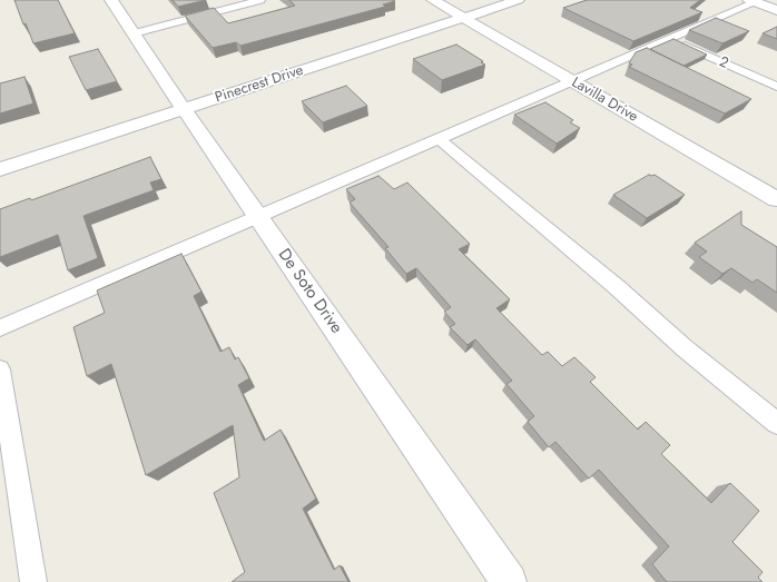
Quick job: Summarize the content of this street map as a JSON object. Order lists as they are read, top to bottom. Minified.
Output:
{"streets":{"street":["Pinecrest Drive","Lavilla Drive","De Soto Drive"],"lane":["2"]},"crossings":[["Pinecrest Drive","Lavilla Drive"],["Pinecrest Drive","De Soto Drive"]]}
